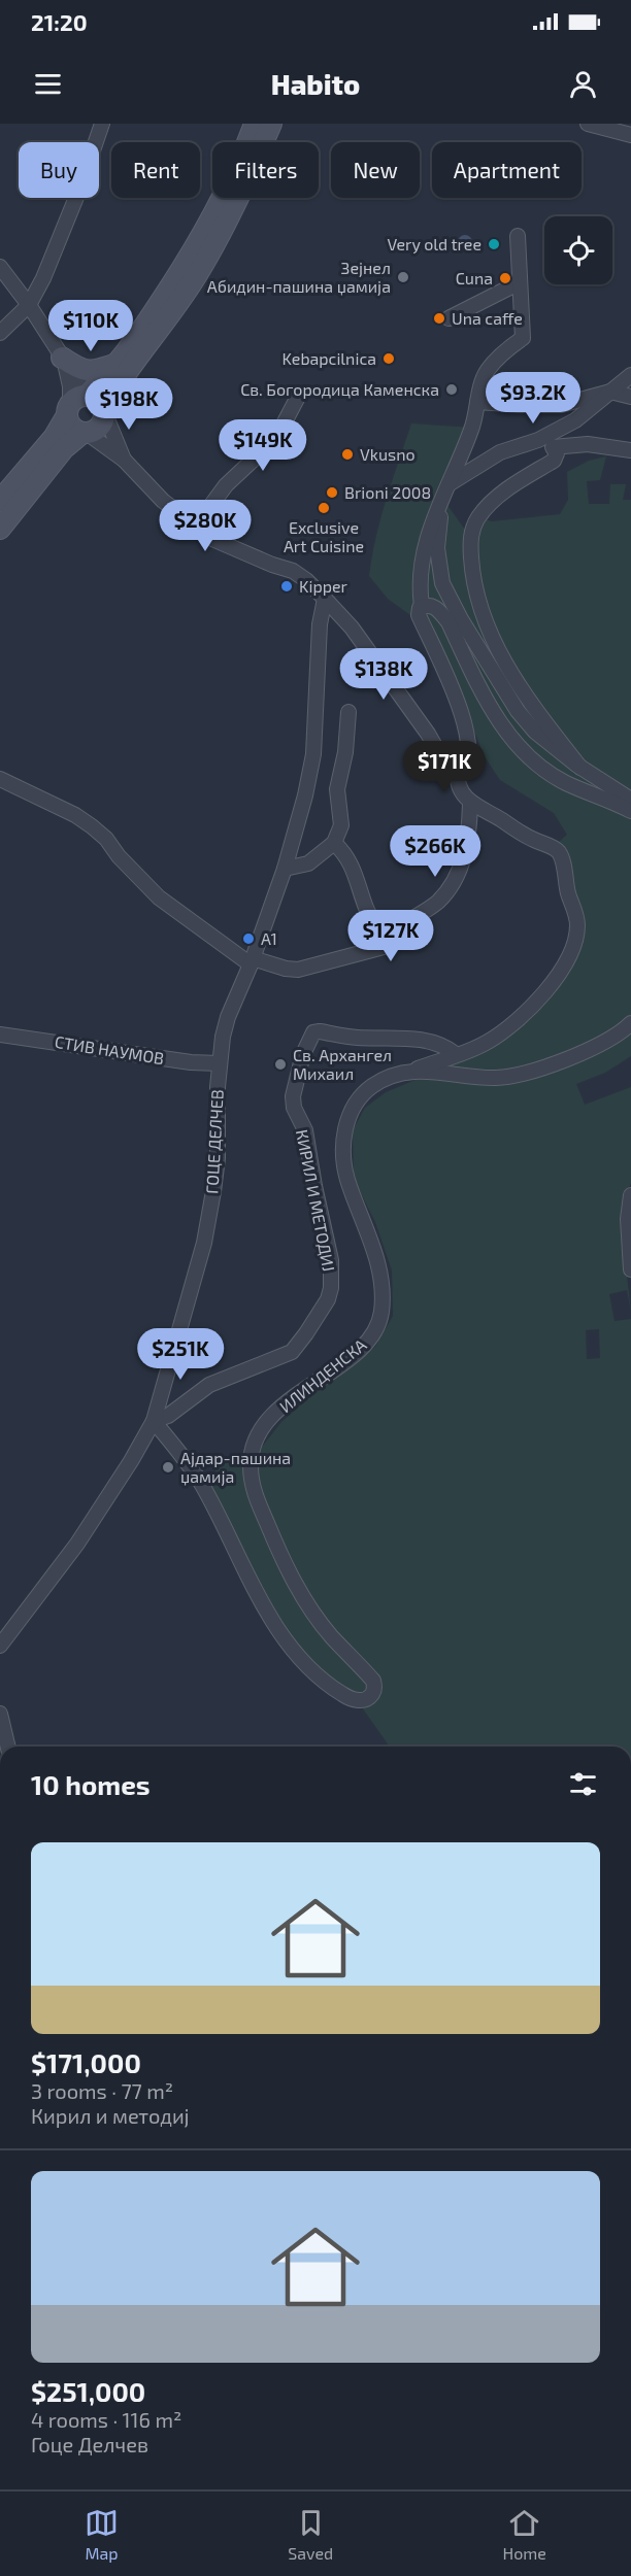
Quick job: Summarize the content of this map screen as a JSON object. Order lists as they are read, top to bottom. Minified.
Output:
{"streets":{"street":["СТИВ НАУМОВ","ГОЦЕ ДЕЛЧЕВ","КИРИЛ И МЕТОДИЈ","ИЛИНДЕНСКА"]},"crossings":[["СТИВ НАУМОВ","ГОЦЕ ДЕЛЧЕВ"],["ГОЦЕ ДЕЛЧЕВ","КИРИЛ И МЕТОДИЈ"],["ГОЦЕ ДЕЛЧЕВ","ИЛИНДЕНСКА"],["КИРИЛ И МЕТОДИЈ","ИЛИНДЕНСКА"]],"places":["Very old tree","Зејнел Абидин-пашина џамија","Cuna","Una caffe","Kebapcilnica","Св. Богородица Каменска","Vkusno","Brioni 2008","Exclusive Art Cuisine","Kipper","A1","Св. Архангел Михаил","Ајдар-пашина џамија"],"page":{"status":"21:20","header":"Habito","chip":["Buy","Rent","Filters","New","Apartment"],"price":["$110K","$93.2K","$198K","$149K","$280K","$138K","$171K","$266K","$127K","$251K"],"heading":"10 homes","list":[{"name":"$171,000","note":"3 rooms · 77 m² · Кирил и методиј"},{"name":"$251,000","note":"4 rooms · 116 m² · Гоце Делчев"}],"tabs":["Map","Saved","Home"]}}
